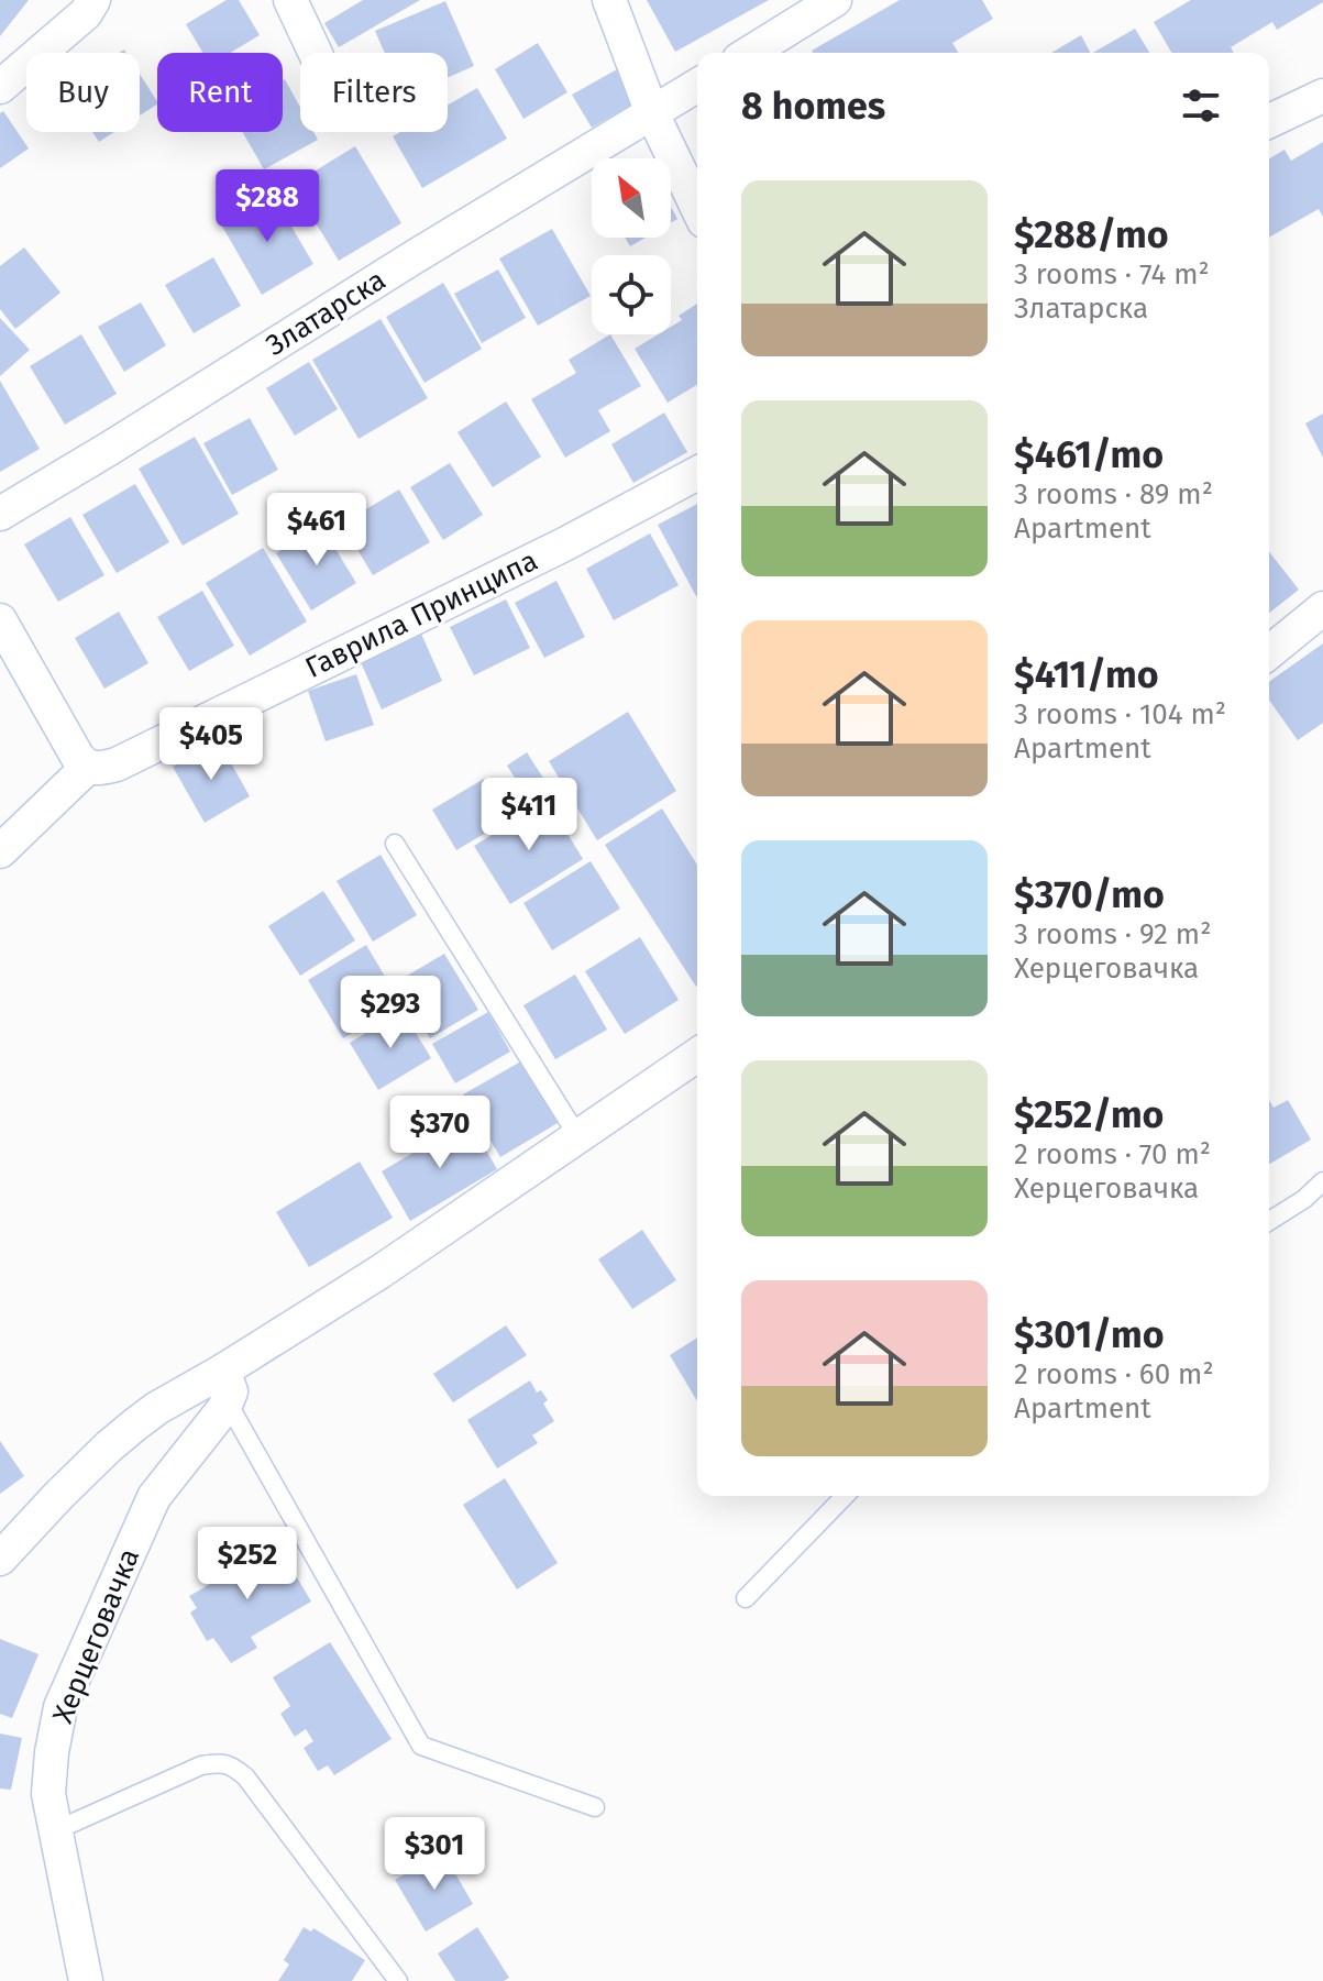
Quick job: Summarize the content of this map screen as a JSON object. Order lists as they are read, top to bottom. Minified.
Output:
{"streets":{"street":["Златарска","Гаврила Принципа","Херцеговачка"]},"north":"top left","page":{"chip":["Buy","Rent","Filters"],"heading":"8 homes","list":[{"name":"$288/mo","note":"3 rooms · 74 m² · Златарска"},{"name":"$461/mo","note":"3 rooms · 89 m² · Apartment"},{"name":"$411/mo","note":"3 rooms · 104 m² · Apartment"},{"name":"$370/mo","note":"3 rooms · 92 m² · Херцеговачка"},{"name":"$252/mo","note":"2 rooms · 70 m² · Херцеговачка"},{"name":"$301/mo","note":"2 rooms · 60 m² · Apartment"}],"price":["$288","$461","$405","$411","$293","$370","$252","$301"]}}
